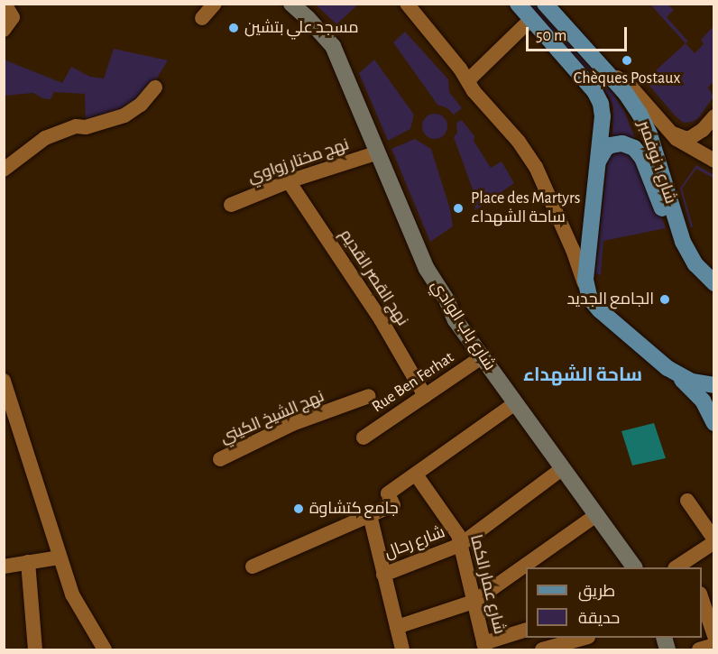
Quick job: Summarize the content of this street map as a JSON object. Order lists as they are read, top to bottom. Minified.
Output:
{"streets":{"main road":["شارع 1 نوفمبر"],"street":["نهج مختار زواوي","نهج القصر القديم","شارع باب الوادي","Rue Ben Ferhat","نهج الشيخ الكيني","شارع رحال","شارع عمار الكما"]},"crossings":[["نهج مختار زواوي","نهج القصر القديم"],["نهج مختار زواوي","شارع باب الوادي"],["نهج القصر القديم","Rue Ben Ferhat"],["شارع باب الوادي","Rue Ben Ferhat"],["شارع باب الوادي","شارع رحال"],["شارع رحال","شارع عمار الكما"]],"districts":["ساحة الشهداء"],"places":["مسجد علي بتشين","Chèques Postaux","Place des Martyrs ساحة الشهداء","الجامع الجديد","جامع كتشاوة"],"legend":["طريق","حديقة"],"scale_bar":"50 m"}
